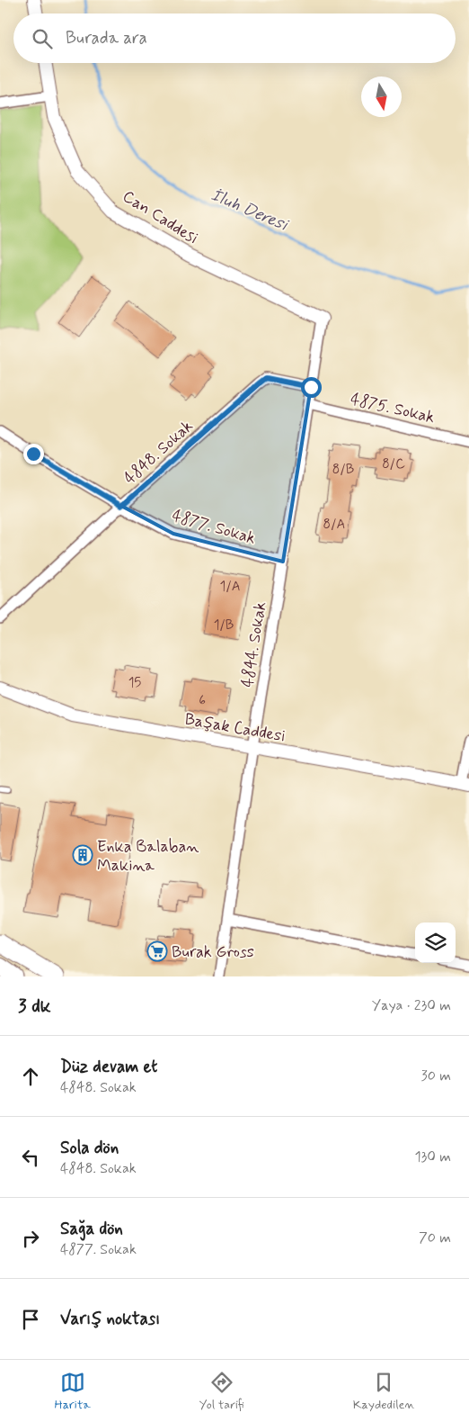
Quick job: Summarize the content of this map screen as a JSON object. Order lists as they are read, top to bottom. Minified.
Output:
{"streets":{"street":["Can Caddesi","4875. Sokak","4848. Sokak","4877. Sokak","4844. Sokak","Başak Caddesi"]},"crossings":[["Can Caddesi","4844. Sokak"],["4875. Sokak","4844. Sokak"],["4848. Sokak","4877. Sokak"],["4848. Sokak","4844. Sokak"],["4877. Sokak","4844. Sokak"],["4844. Sokak","Başak Caddesi"]],"water":["İluh Deresi"],"places":{"building":["Enka Balaban Makina"],"supermarket":["Burak Gross"]},"house_numbers":["8/C","8/B","8/A","1/A","1/B","15","6"],"north":"bottom","page":{"search":"Burada ara","heading":["3 dk","Yaya · 230 m"],"list":[["Düz devam et","4848. Sokak","30 m"],["Sola dön","4848. Sokak","130 m"],["Sağa dön","4877. Sokak","70 m"],"Varış noktası"],"nav":["Harita","Yol tarifi","Kaydedilen"]}}
